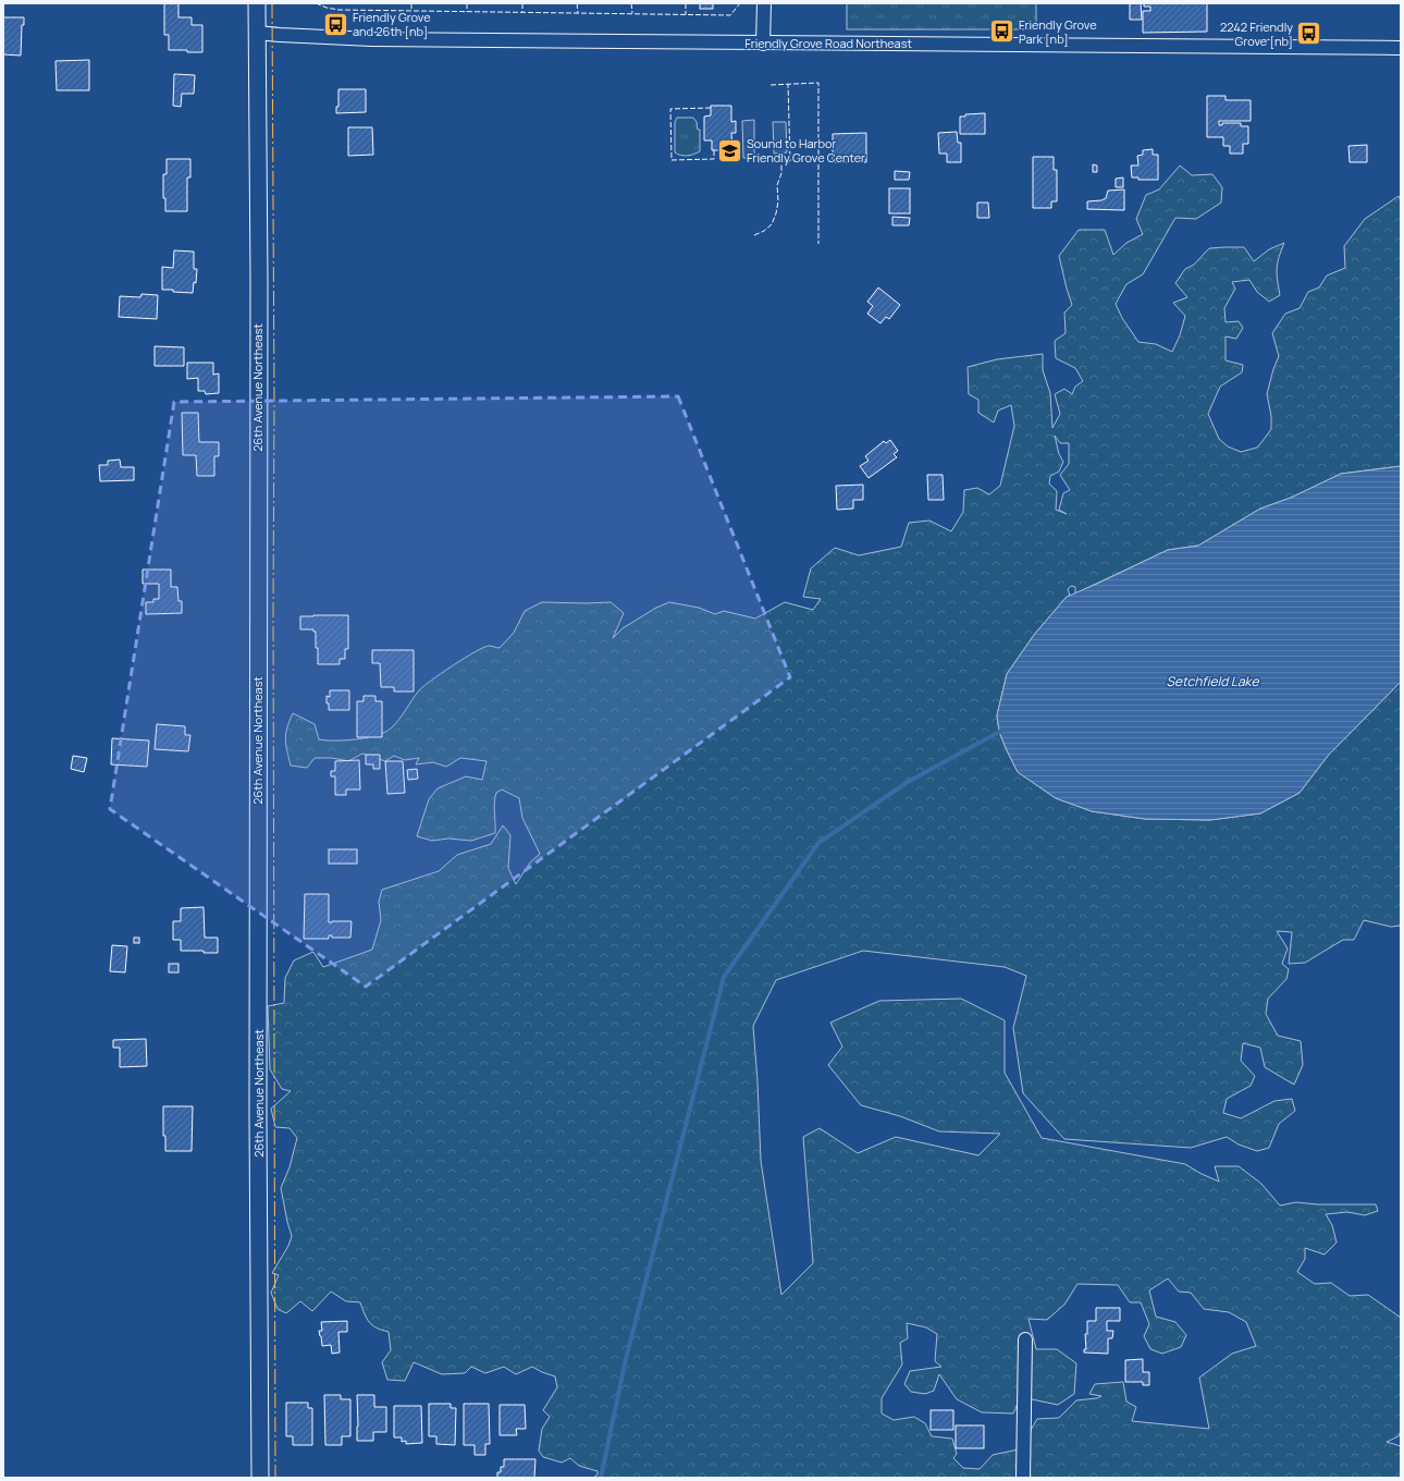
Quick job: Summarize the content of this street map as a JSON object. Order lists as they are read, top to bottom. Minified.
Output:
{"streets":{"street":["Friendly Grove Road Northeast","26th Avenue Northeast"]},"crossings":[["Friendly Grove Road Northeast","26th Avenue Northeast"]],"water":["Setchfield Lake"],"places":{"bus stop":["Friendly Grove and 26th [nb]","Friendly Grove Park [nb]","2242 Friendly Grove [nb]"],"school or university":["Sound to Harbor Friendly Grove Center"]}}
